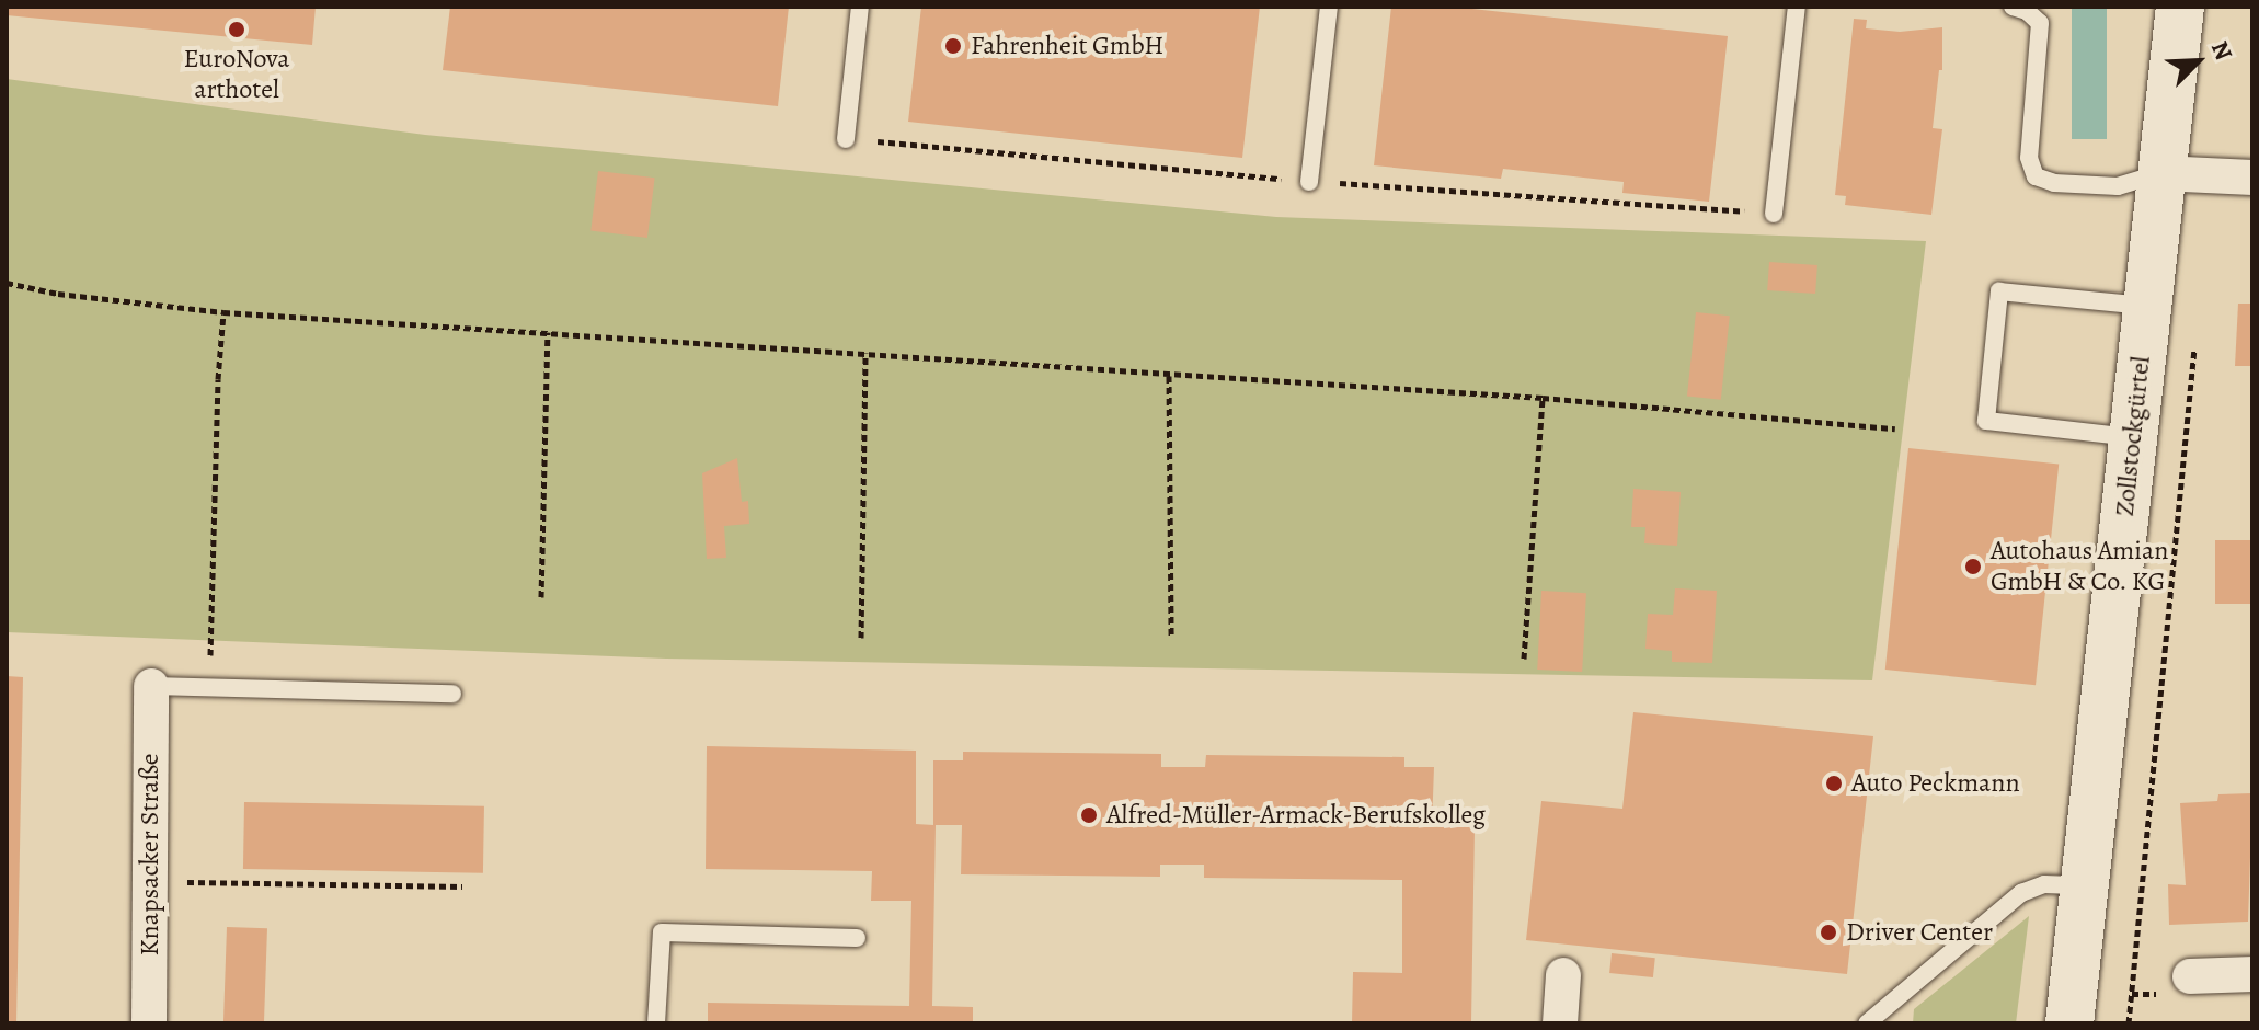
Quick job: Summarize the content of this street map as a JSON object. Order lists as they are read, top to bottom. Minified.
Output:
{"streets":{"main road":["Zollstockgürtel"],"street":["Knapsacker Straße"]},"places":["EuroNova arthotel","Fahrenheit GmbH","Autohaus Amian GmbH & Co. KG","Auto Peckmann","Alfred-Müller-Armack-Berufskolleg","Driver Center"],"north":"top right"}
